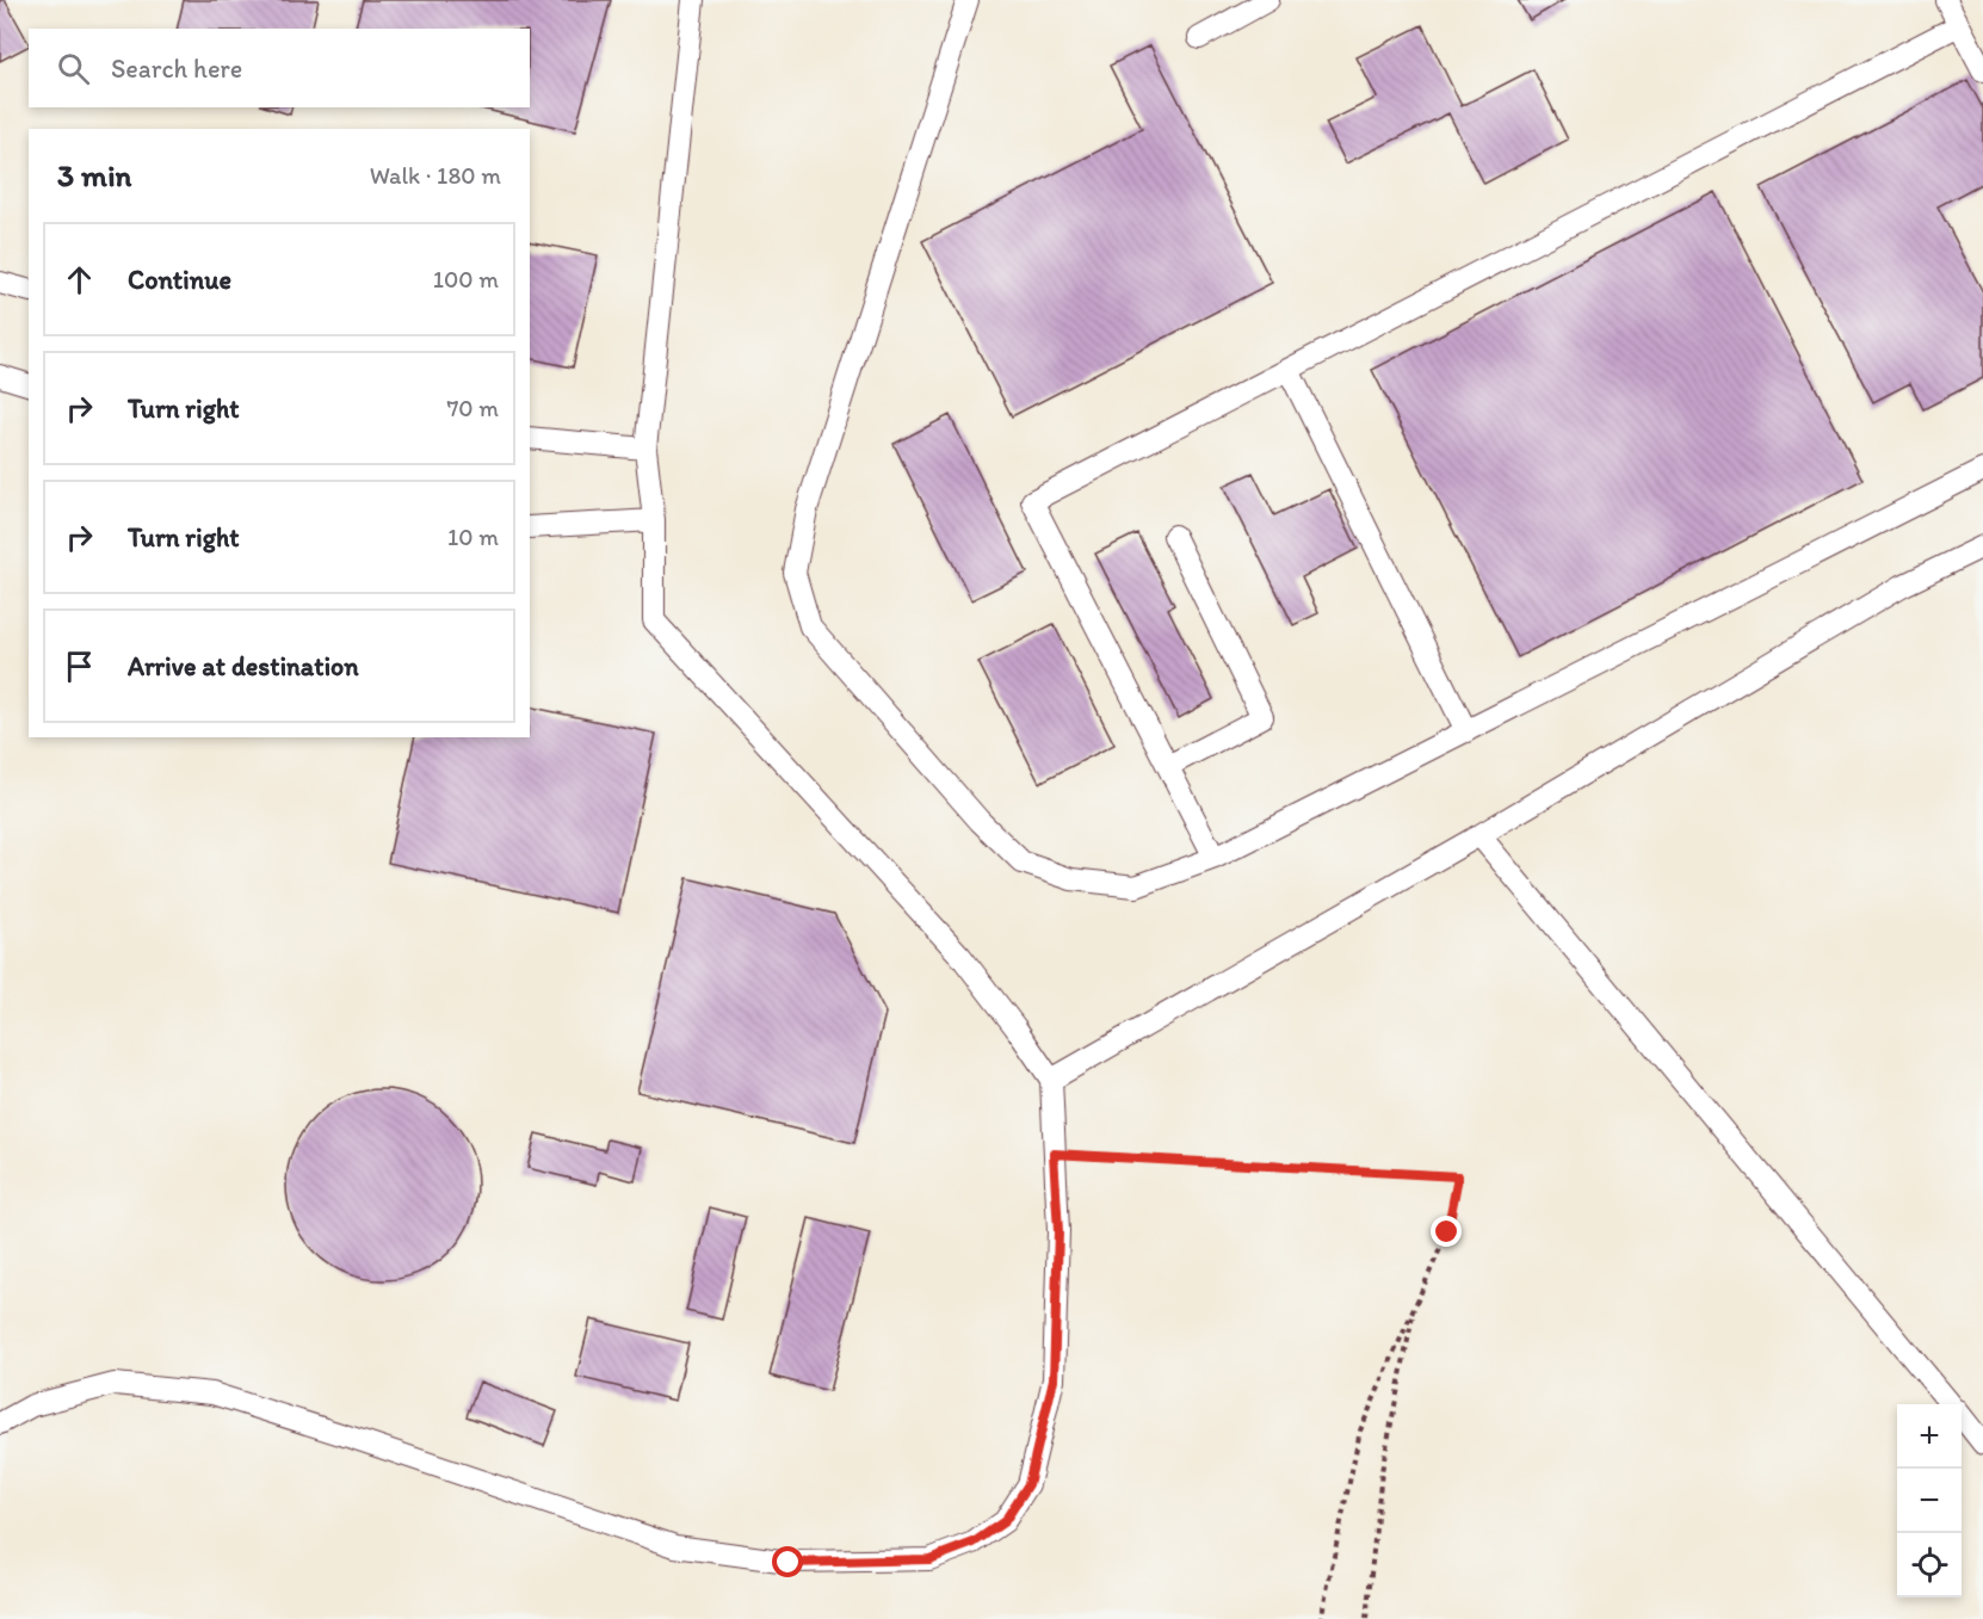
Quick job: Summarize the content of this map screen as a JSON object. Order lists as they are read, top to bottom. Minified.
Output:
{"page":{"search":"Search here","heading":["3 min","Walk · 180 m"],"list":[["Continue","100 m"],["Turn right","70 m"],["Turn right","10 m"],"Arrive at destination"],"map_buttons":["+","−"]}}
